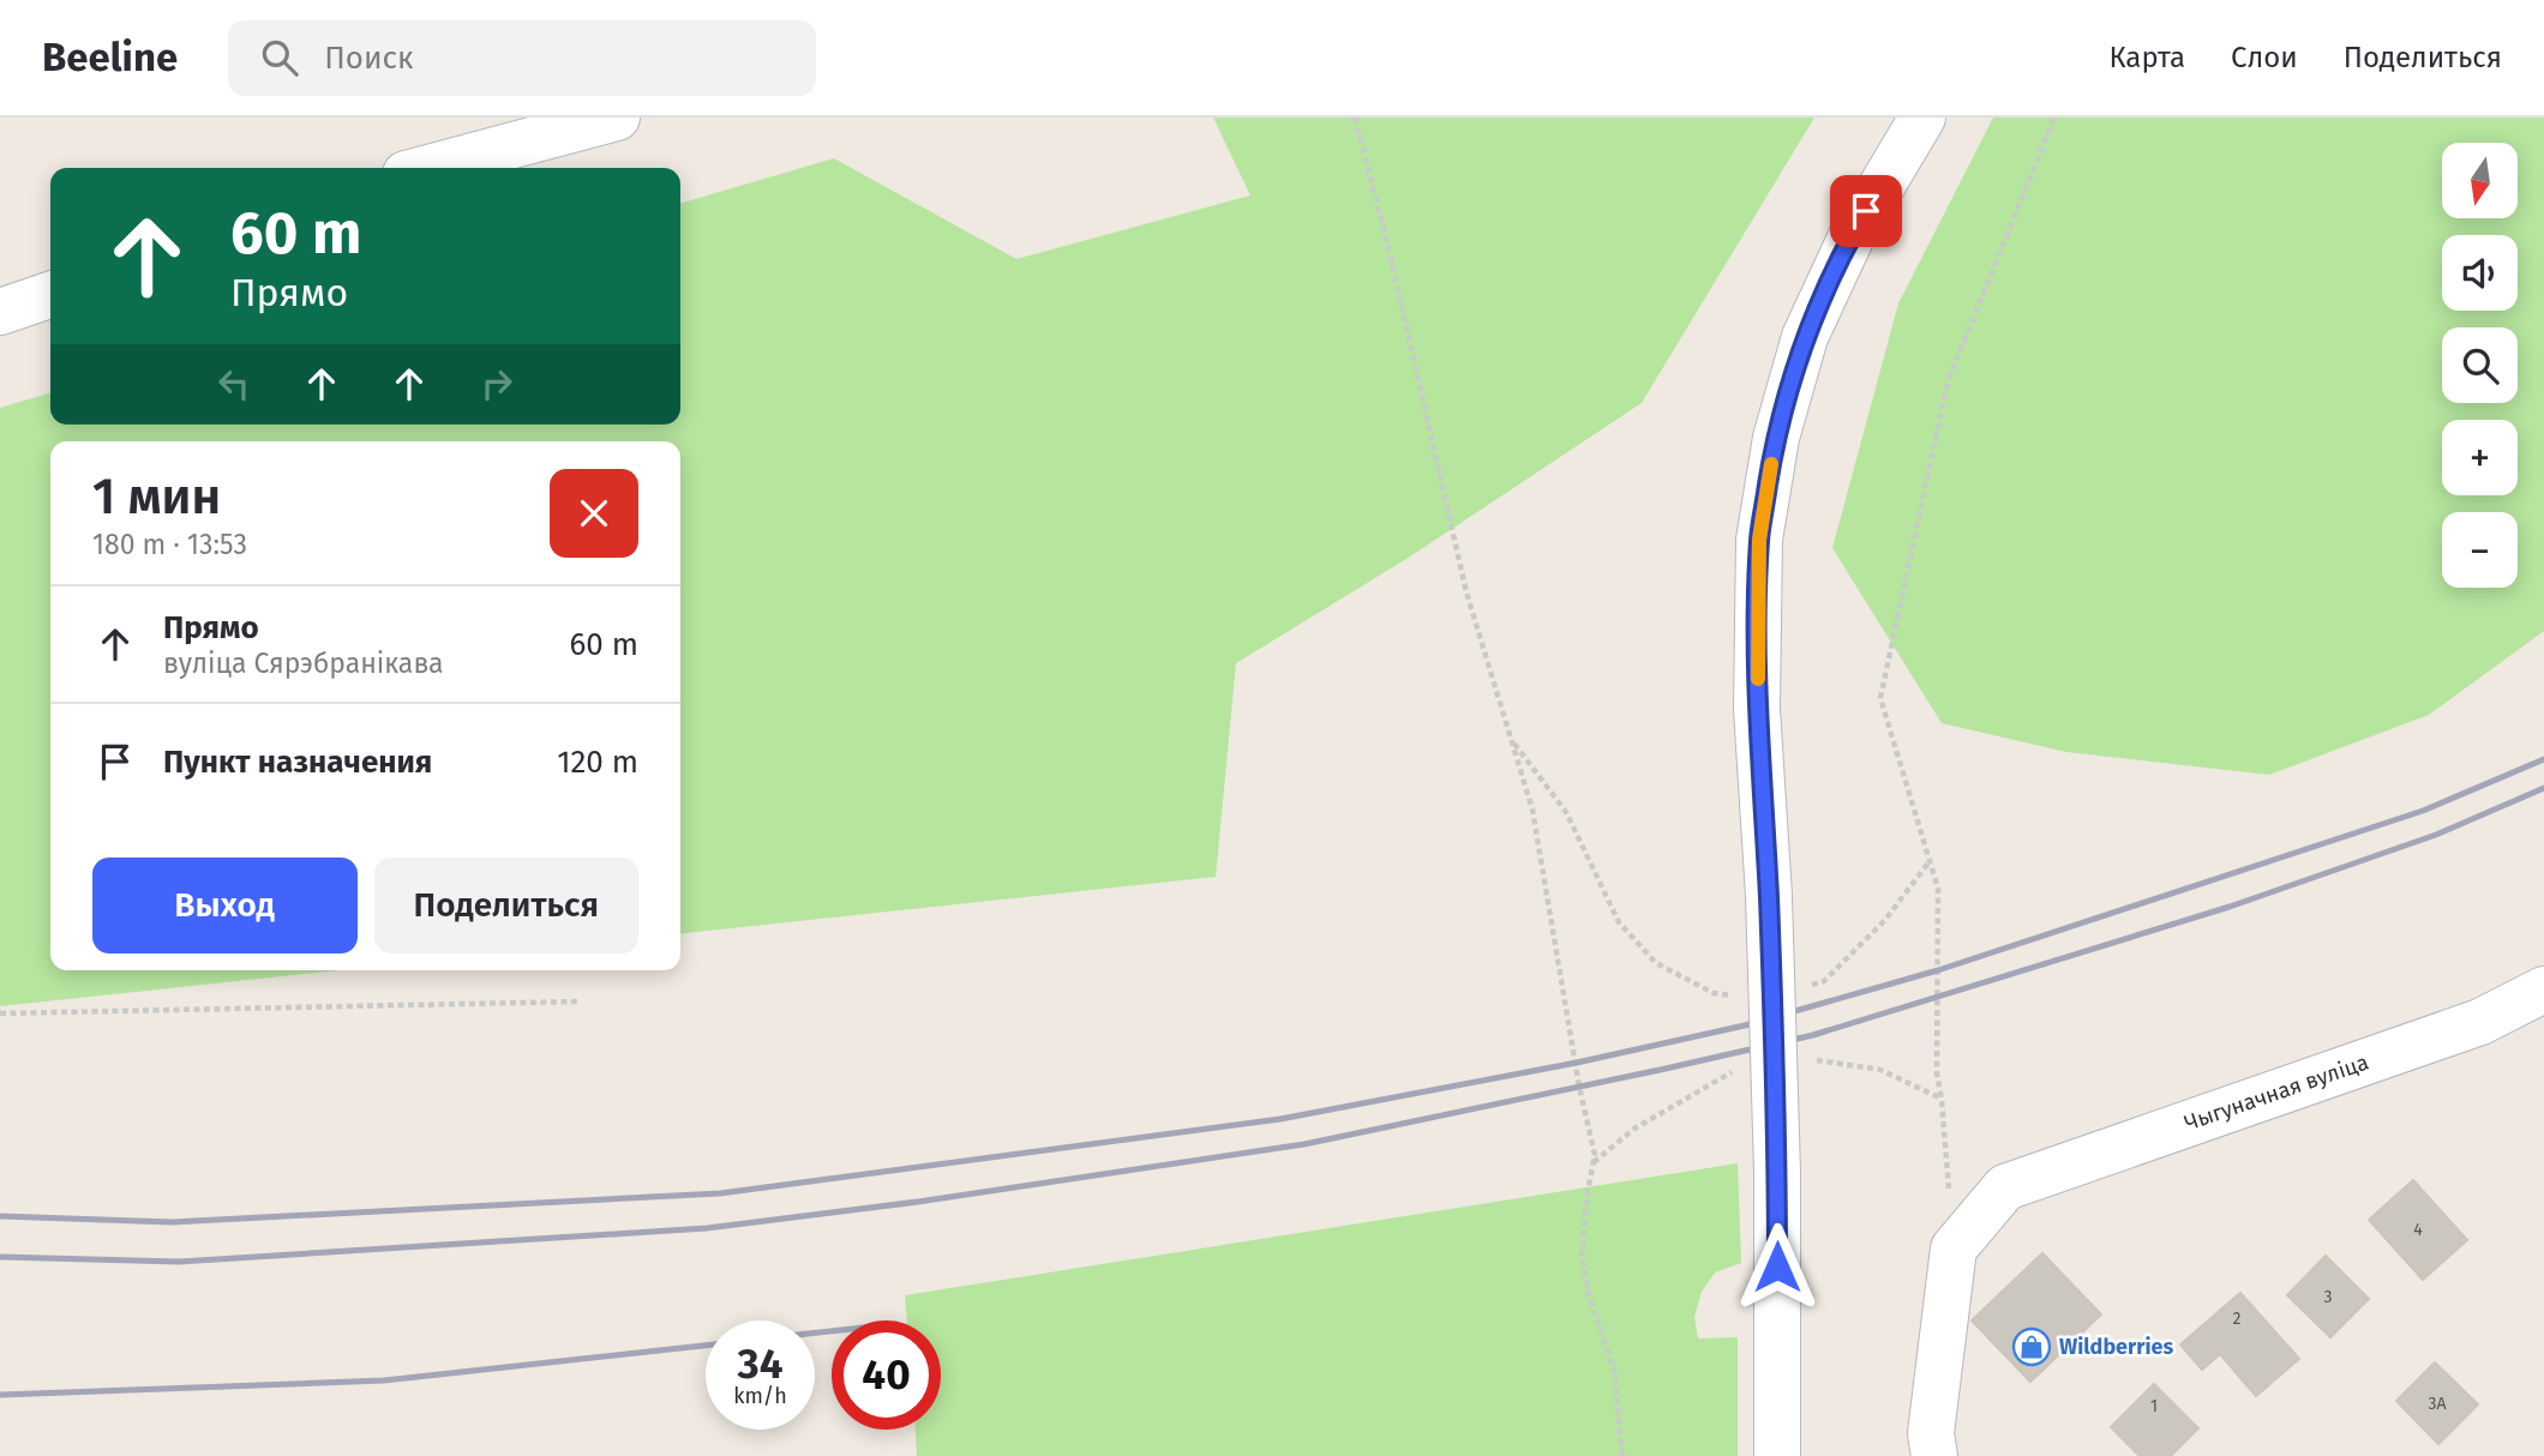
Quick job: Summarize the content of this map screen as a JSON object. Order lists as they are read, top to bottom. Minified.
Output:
{"streets":{"street":["Чыгуначная вуліца"]},"places":{"shop":["Wildberries"]},"house_numbers":["4","3","2","3А","1"],"north":"bottom","page":{"header":"Beeline","search":"Поиск","nav":["Карта","Слои","Поделиться"],"map_buttons":["+","−"],"turn":["60 m","Прямо"],"heading":["1 мин","180 m · 13:53"],"list":[{"name":"Прямо","note":"вуліца Сярэбранікава","value":"60 m"},{"name":"Пункт назначения","value":"120 m"}],"buttons":["Выход","Поделиться"],"speed":"34 km/h","limit":"40"}}
